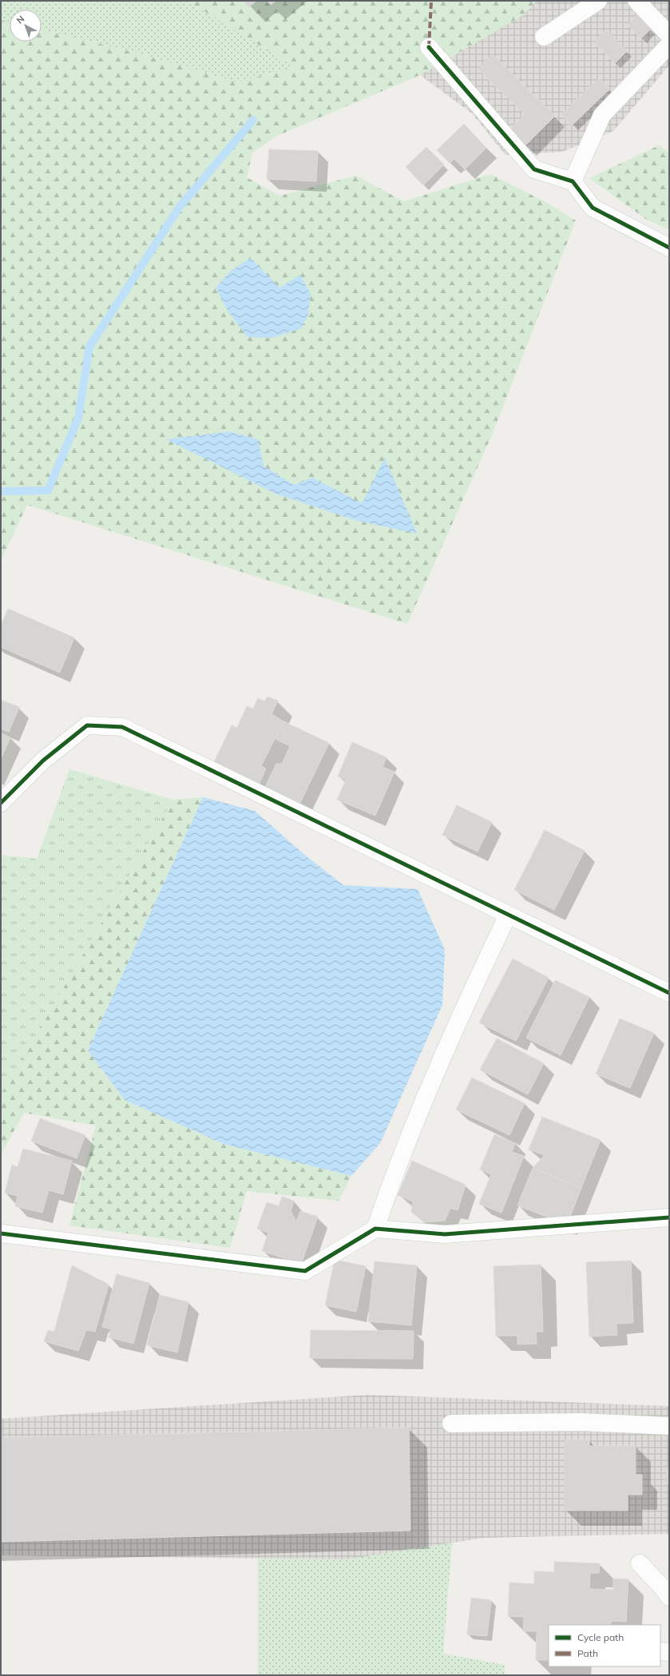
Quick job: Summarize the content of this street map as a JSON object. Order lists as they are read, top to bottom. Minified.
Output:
{"legend":["Cycle path","Path"],"north":"top left"}
